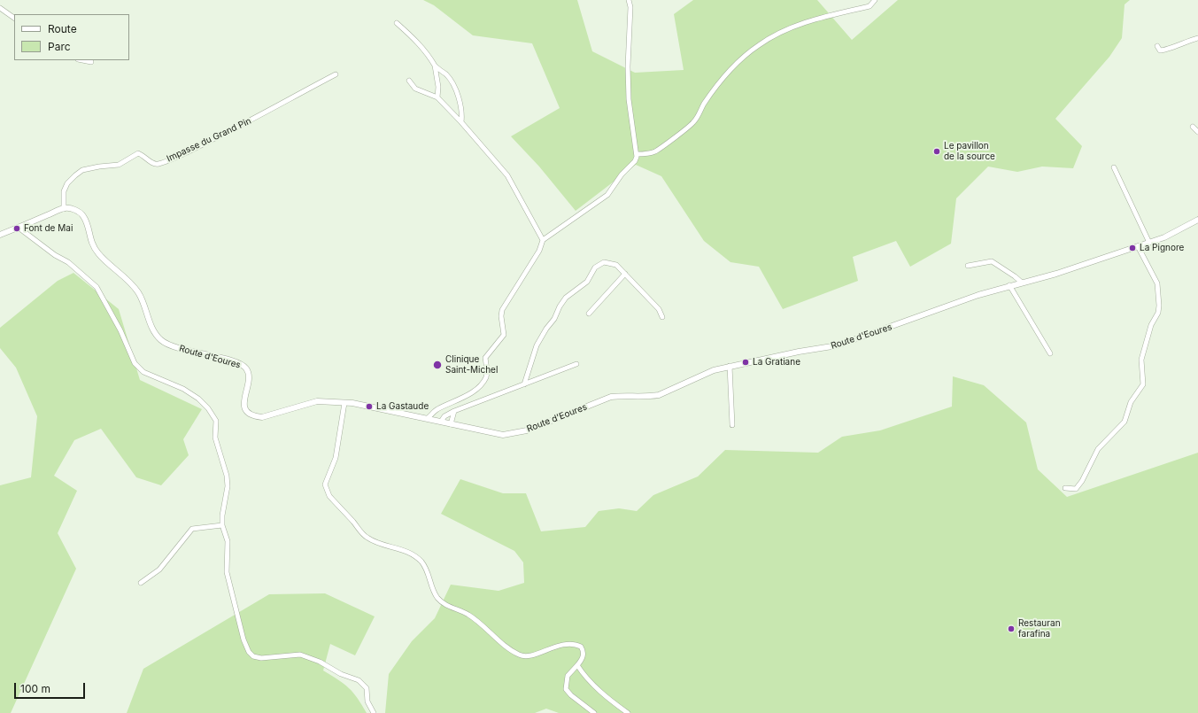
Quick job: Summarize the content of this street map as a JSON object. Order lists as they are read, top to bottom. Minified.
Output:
{"streets":{"street":["Impasse du Grand Pin","Route d'Eoures"]},"crossings":[["Impasse du Grand Pin","Route d'Eoures"]],"places":["Le pavillon de la source","Font de Mai","La Pignore","La Gratiane","Clinique Saint-Michel","La Gastaude","Restauran farafina"],"legend":["Route","Parc"],"scale_bar":"100 m"}
